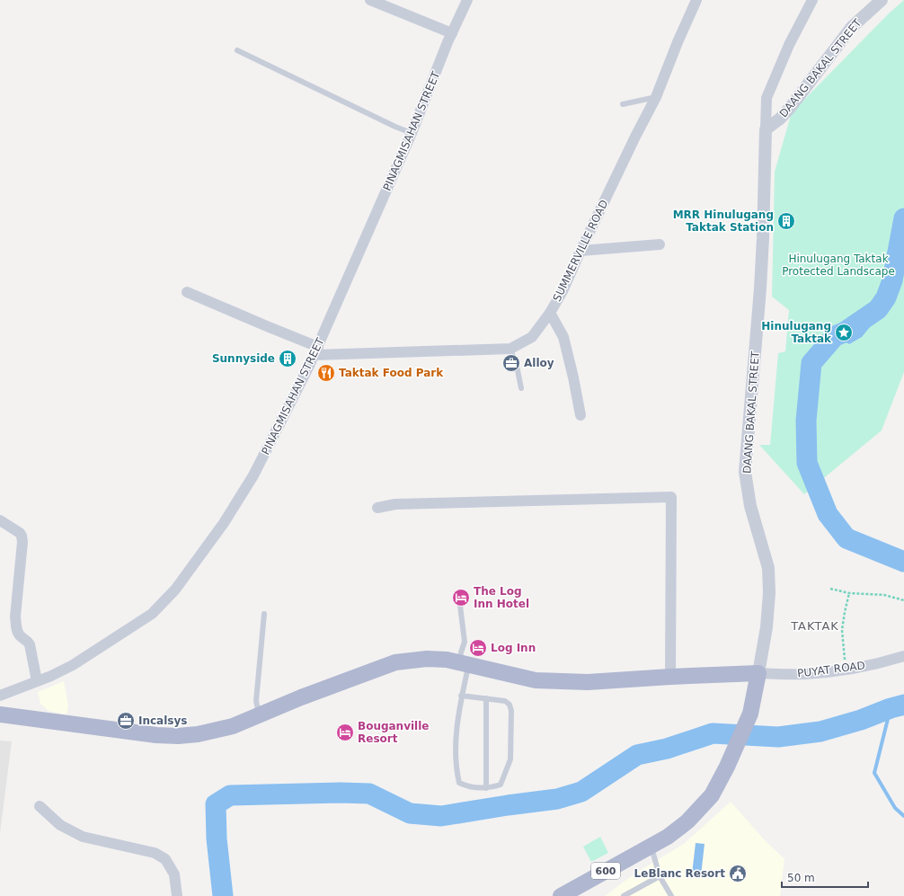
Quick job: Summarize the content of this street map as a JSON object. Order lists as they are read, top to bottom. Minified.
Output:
{"streets":{"main road":["600"],"street":["DAANG BAKAL STREET","PINAGMISAHAN STREET","SUMMERVILLE ROAD","PUYAT ROAD"]},"crossings":[["DAANG BAKAL STREET","PUYAT ROAD"],["DAANG BAKAL STREET","600"],["PINAGMISAHAN STREET","SUMMERVILLE ROAD"],["PUYAT ROAD","600"]],"districts":["TAKTAK"],"parks":["Hinulugang Taktak Protected Landscape"],"places":{"building":["MRR Hinulugang Taktak Station","Sunnyside"],"place":["Hinulugang Taktak"],"office":["Alloy","Incalsys"],"restaurant":["Taktak Food Park"],"hotel":["The Log Inn Hotel","Log Inn","Bouganville Resort"],"public building":["LeBlanc Resort"]},"scale_bar":"50 m"}
